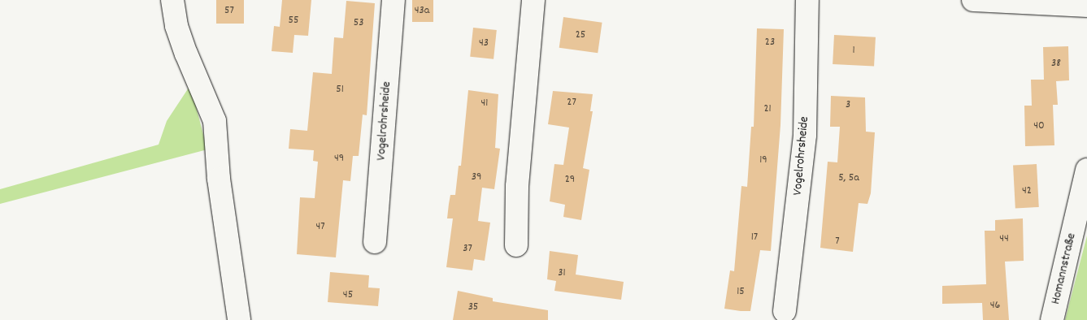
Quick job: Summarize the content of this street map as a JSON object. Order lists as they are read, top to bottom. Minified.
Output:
{"streets":{"street":["Vogelrohrsheide","Homannstraße"]},"house_numbers":["57","43a","55","53","25","23","43","1","38","51","27","41","3","21","40","49","19","39","5, 5a","29","42","47","17","44","7","37","31","15","45","46","35"]}
